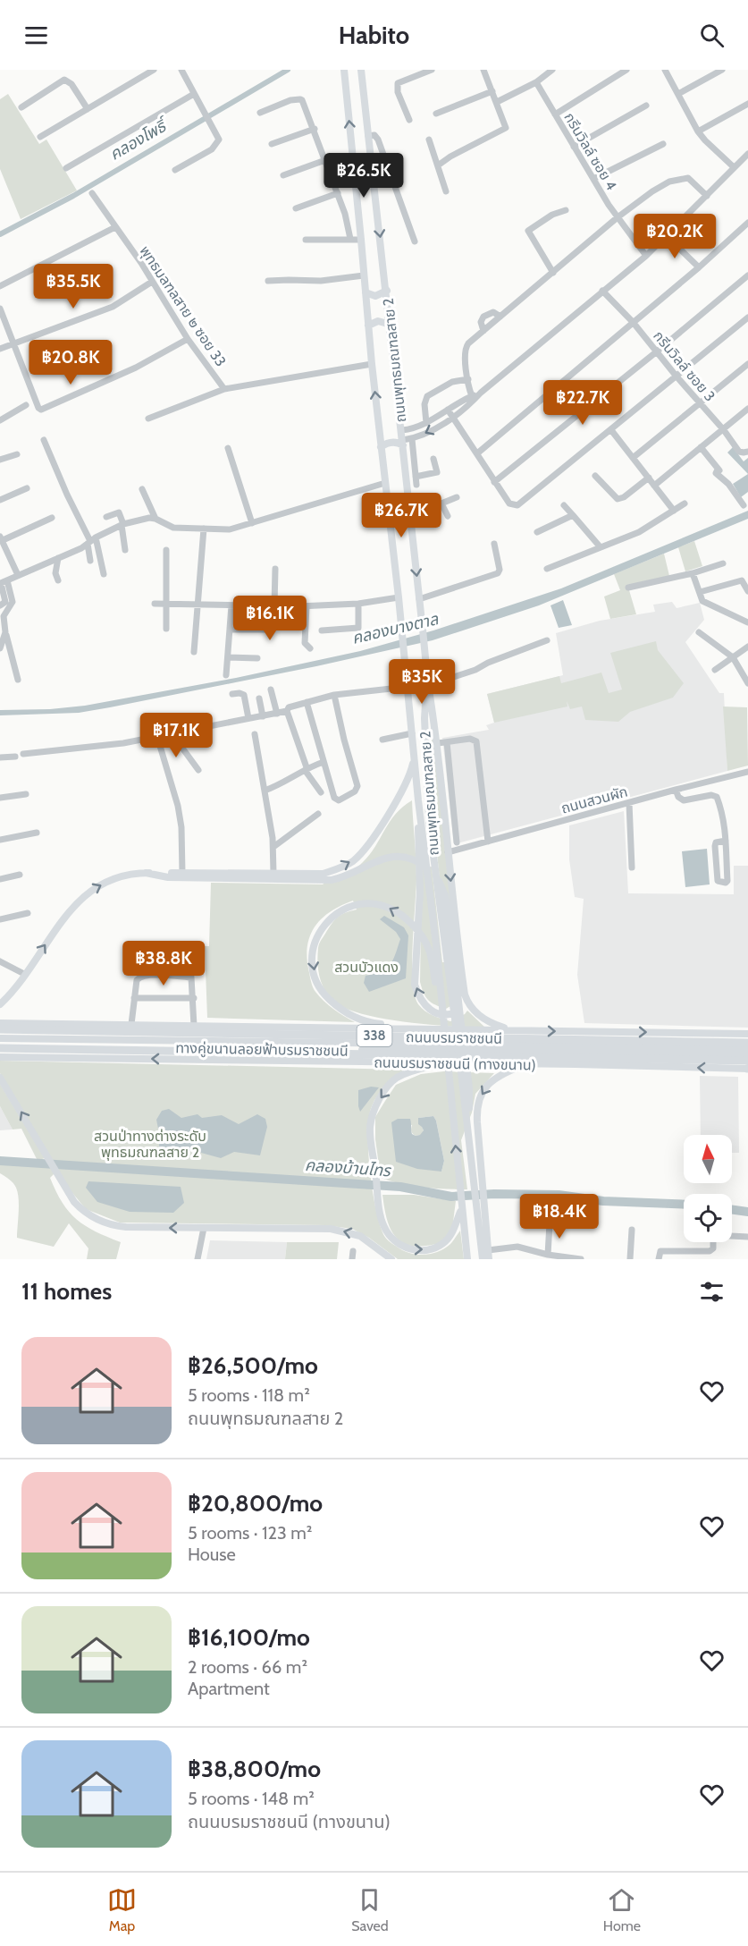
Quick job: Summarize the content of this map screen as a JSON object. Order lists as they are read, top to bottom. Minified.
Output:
{"streets":{"highway":["338","ถนนบรมราชชนนี"],"main road":["ถนนพุทธมณฑลสาย 2","ทางคู่ขนานลอยฟ้าบรมราชชนนี","ถนนบรมราชชนนี (ทางขนาน)"],"street":["กรีนวิลล์ ซอย 4","พุทธมลฑลสาย ๒ ซอย 33","กรีนวิลล์ ซอย 3","ถนนสวนผัก"]},"crossings":[["พุทธมลฑลสาย ๒ ซอย 33","ถนนพุทธมณฑลสาย 2"],["ถนนบรมราชชนนี","ทางคู่ขนานลอยฟ้าบรมราชชนนี"],["ถนนบรมราชชนนี","ถนนบรมราชชนนี (ทางขนาน)"]],"water":["คลองโพธิ์","คลองบางตาล","คลองบ้านไทร"],"parks":["สวนบัวแดง","สวนป่าทางต่างระดับ พุทธมณฑลสาย 2"],"north":"top","page":{"header":"Habito","price":["฿26.5K","฿20.2K","฿35.5K","฿20.8K","฿22.7K","฿26.7K","฿16.1K","฿35K","฿17.1K","฿38.8K","฿18.4K"],"heading":"11 homes","list":[{"name":"฿26,500/mo","note":"5 rooms · 118 m² · ถนนพุทธมณฑลสาย 2"},{"name":"฿20,800/mo","note":"5 rooms · 123 m² · House"},{"name":"฿16,100/mo","note":"2 rooms · 66 m² · Apartment"},{"name":"฿38,800/mo","note":"5 rooms · 148 m² · ถนนบรมราชชนนี (ทางขนาน)"}],"tabs":["Map","Saved","Home"]}}
